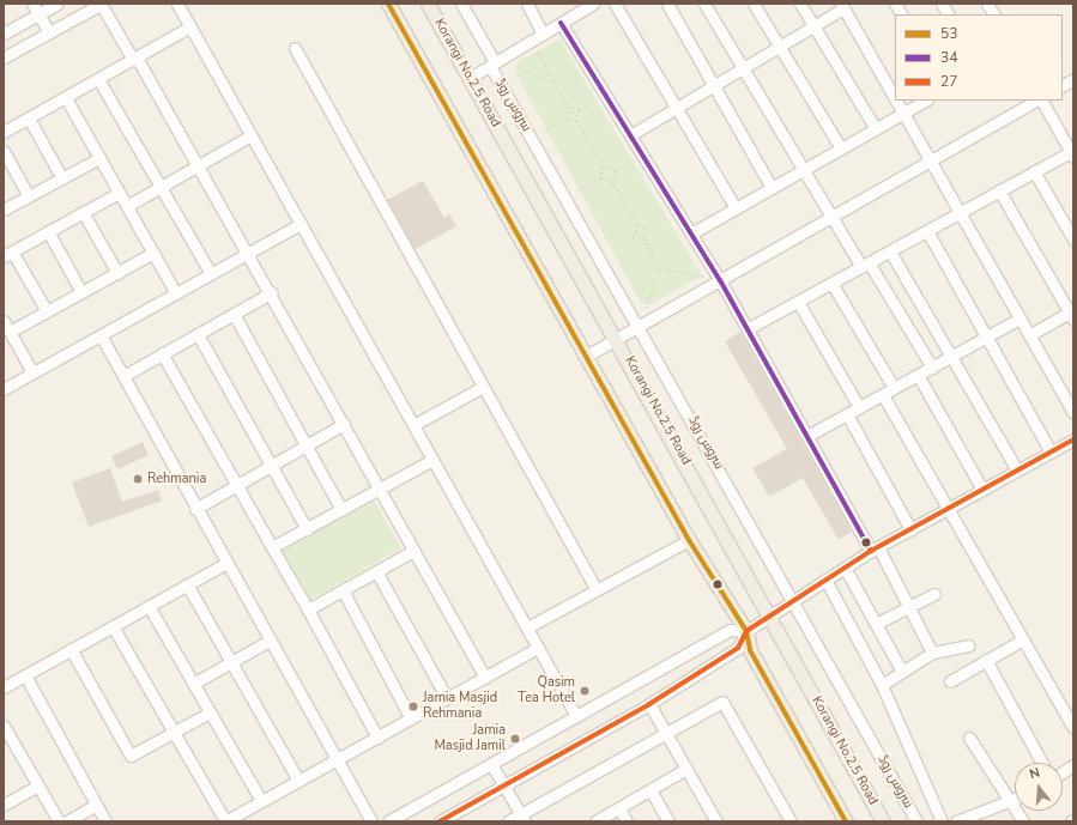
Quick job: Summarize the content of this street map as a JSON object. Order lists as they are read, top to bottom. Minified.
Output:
{"streets":{"main road":["Korangi No.2.5 Road"],"street":["سروس روڈ"]},"places":["Rehmania","Qasim Tea Hotel","Jamia Masjid Rehmania","Jamia Masjid Jamil"],"lines":["transit line 53","transit line 34","transit line 27"],"legend":["53","34","27"],"north":"top"}
